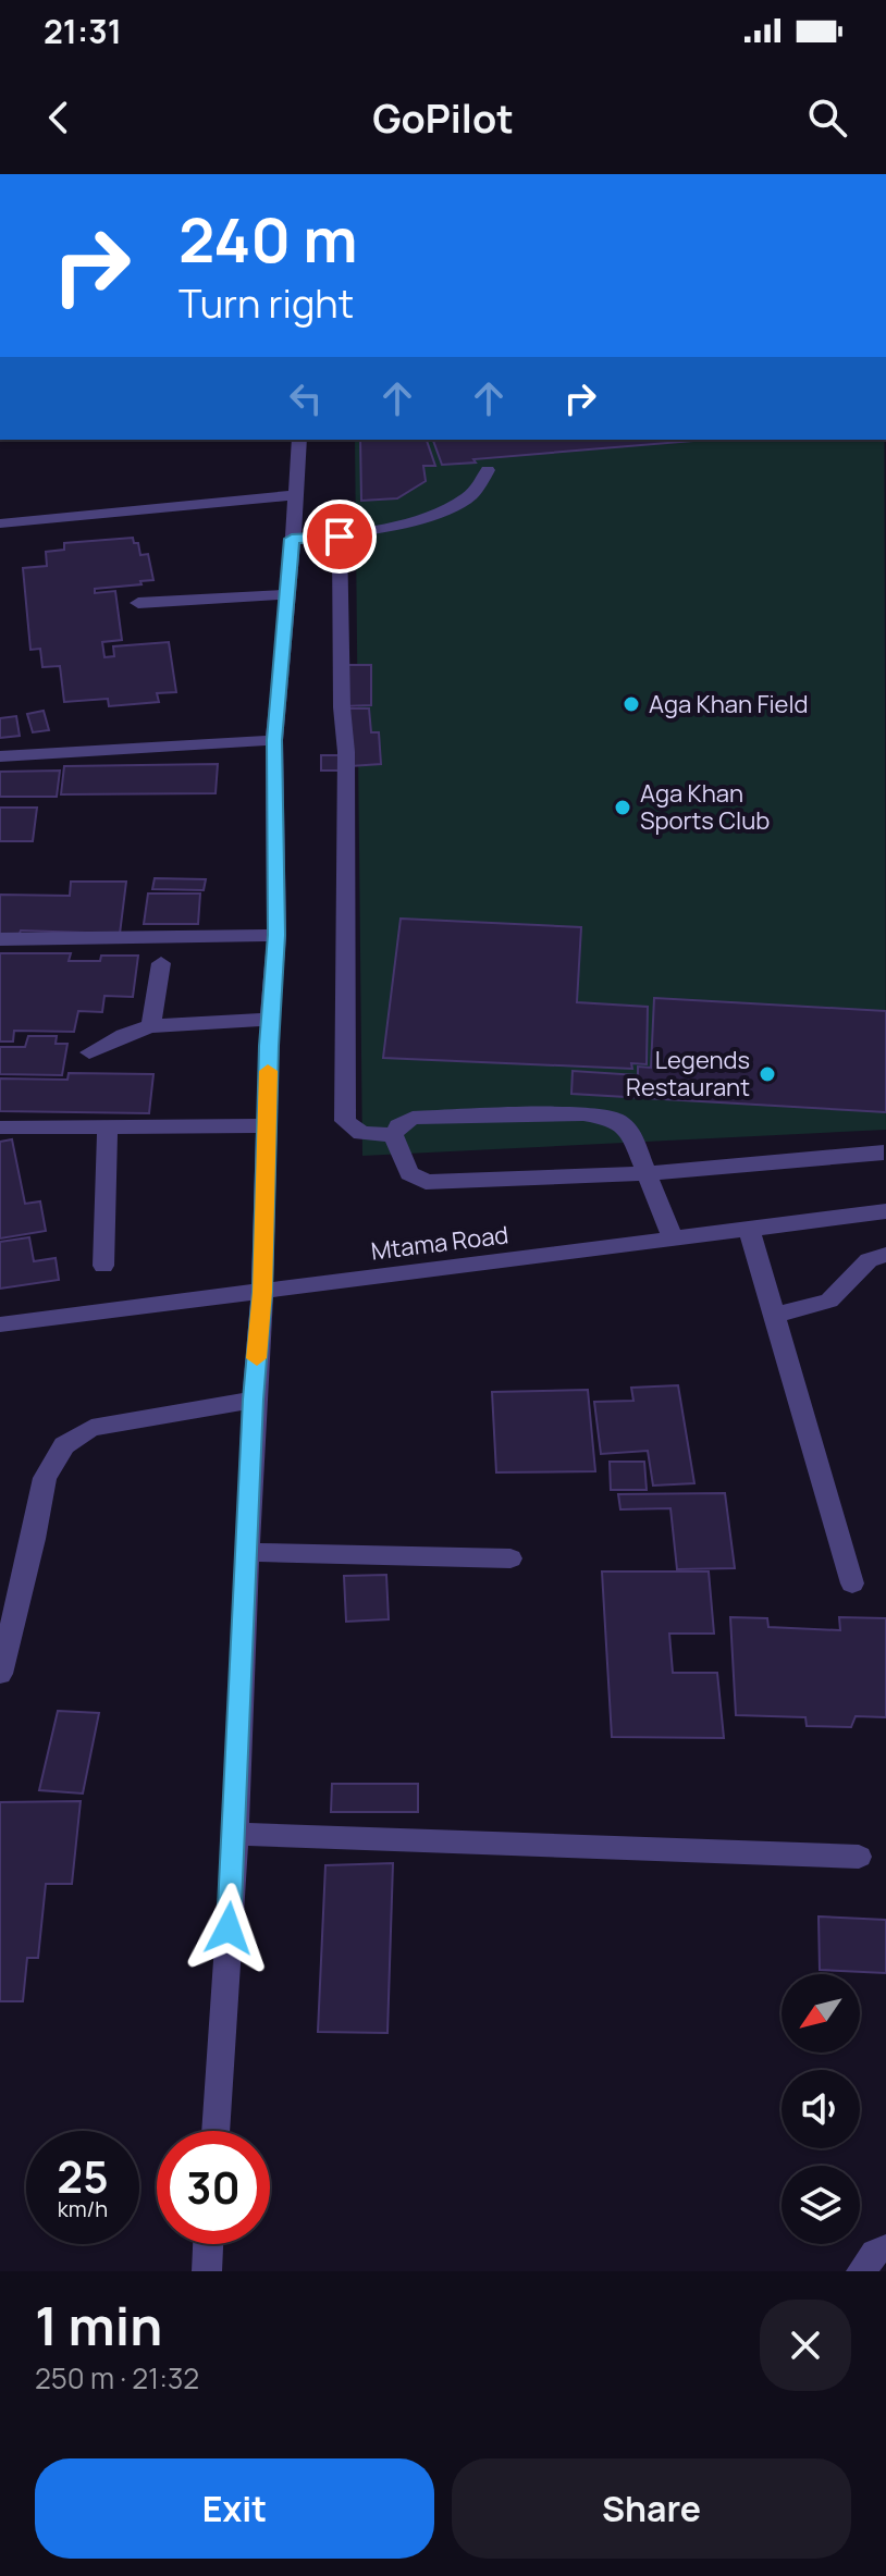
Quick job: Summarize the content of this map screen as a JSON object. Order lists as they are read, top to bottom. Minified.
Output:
{"streets":{"street":["Mtama Road"]},"places":["Aga Khan Field","Aga Khan Sports Club","Legends Restaurant"],"north":"bottom left","page":{"status":"21:31","header":"GoPilot","turn":["240 m","Turn right"],"speed":"25 km/h","limit":"30","heading":["1 min","250 m · 21:32"],"buttons":["Exit","Share"]}}
